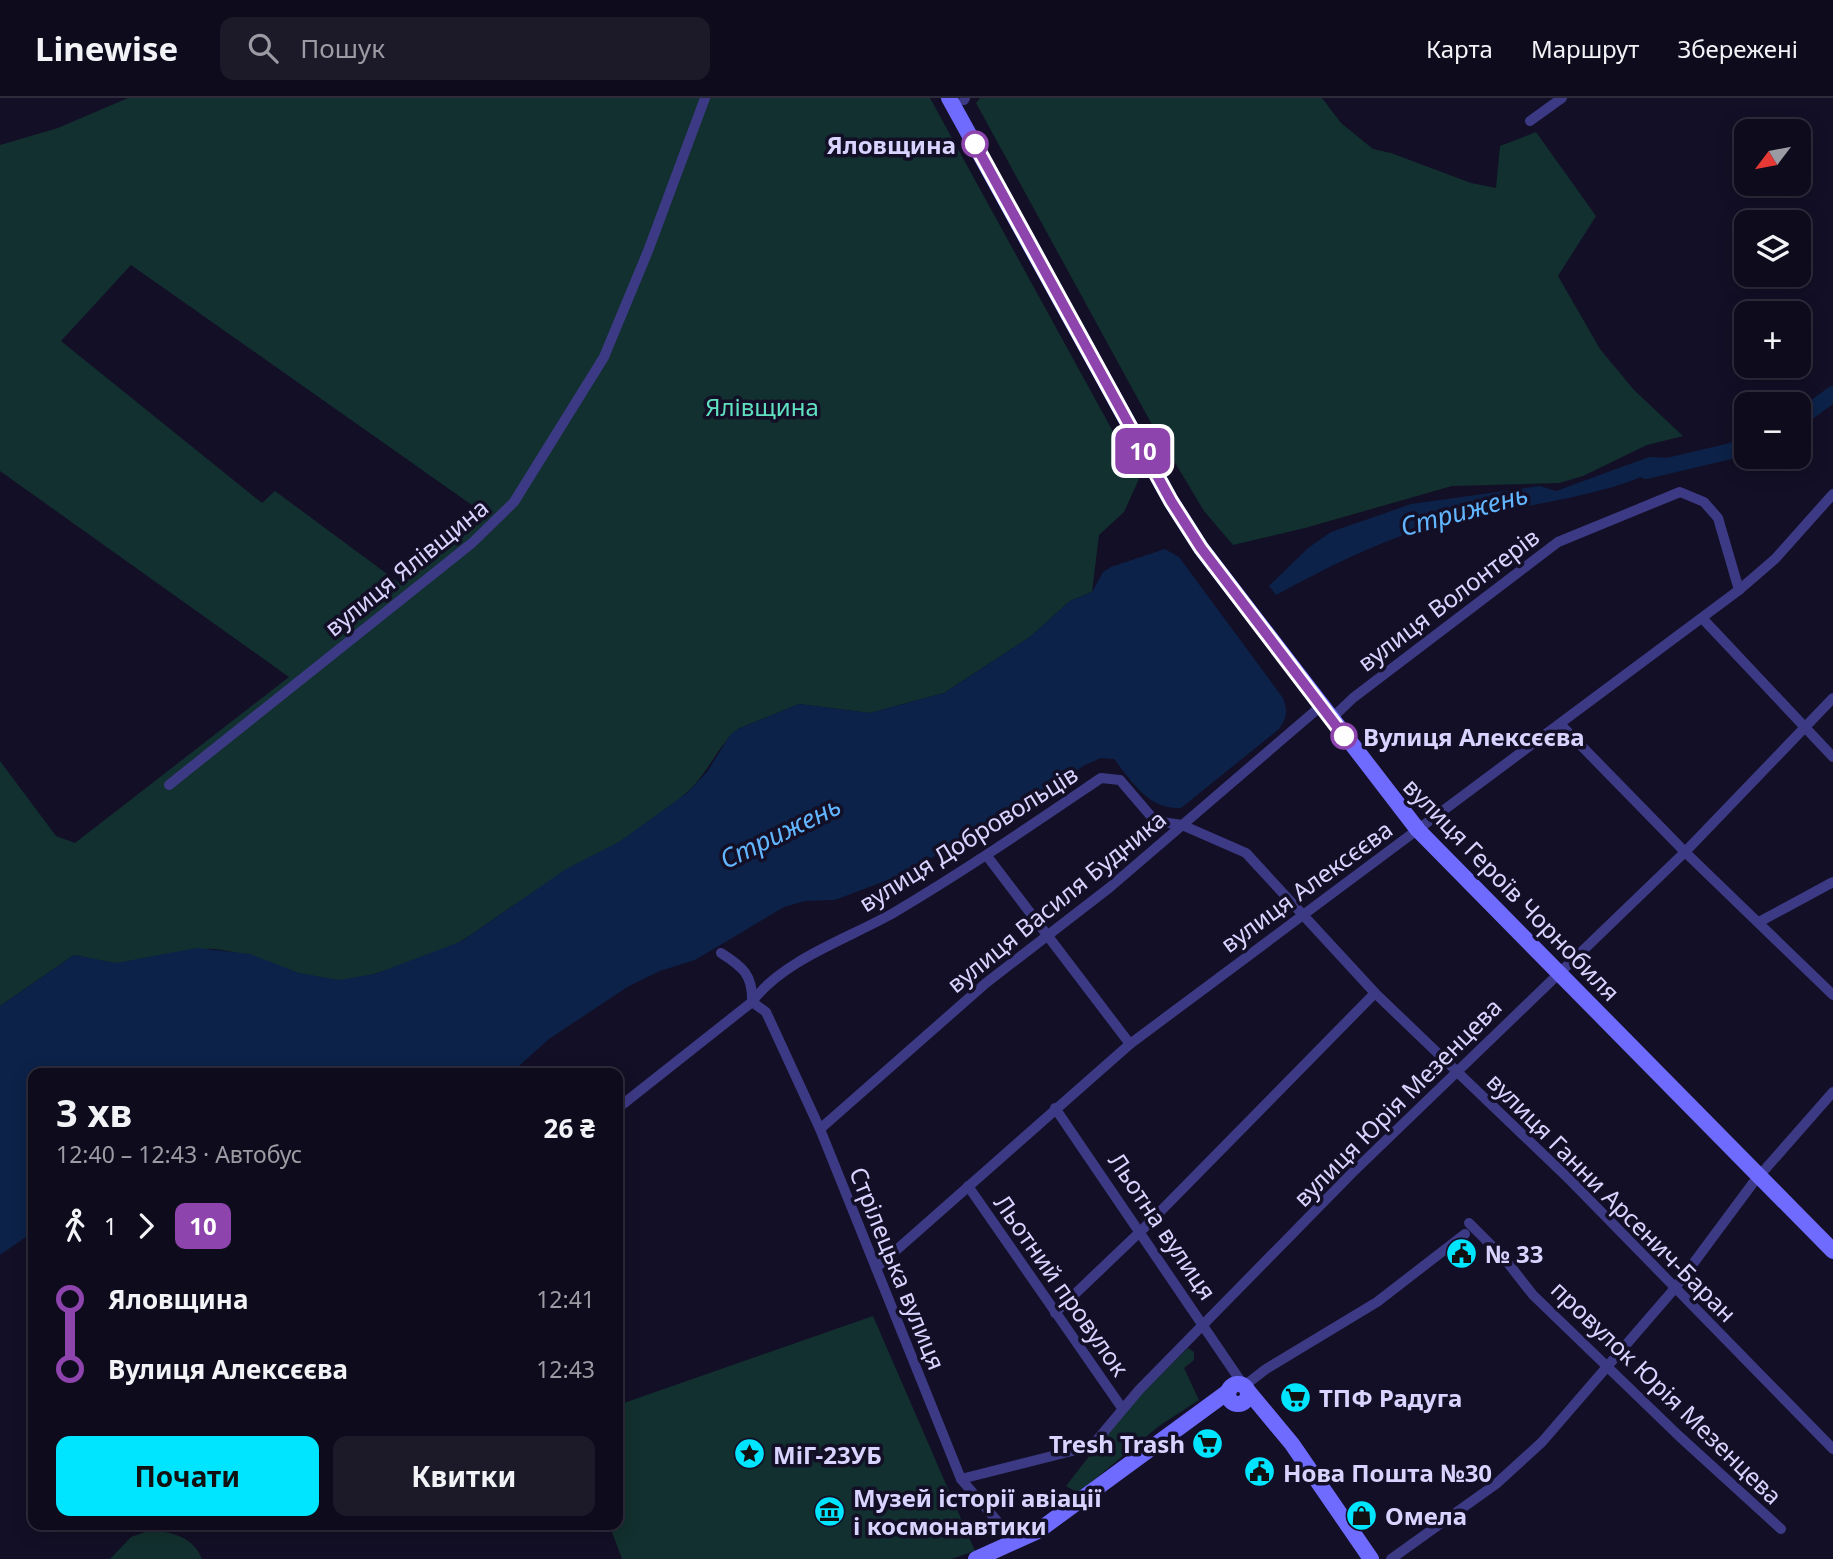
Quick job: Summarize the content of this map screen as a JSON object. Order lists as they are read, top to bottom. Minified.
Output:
{"streets":{"main road":["вулиця Героїв Чорнобиля","Льотна вулиця"],"street":["вулиця Ялівщина","вулиця Волонтерів","вулиця Добровольців","вулиця Алексєєва","вулиця Василя Будника","вулиця Юрія Мезенцева","вулиця Ганни Арсенич-Баран","Стрілецька вулиця","Льотний провулок","провулок Юрія Мезенцева"]},"crossings":[["вулиця Волонтерів","вулиця Алексєєва"],["вулиця Волонтерів","вулиця Героїв Чорнобиля"],["вулиця Волонтерів","вулиця Василя Будника"],["вулиця Добровольців","вулиця Алексєєва"],["вулиця Добровольців","вулиця Василя Будника"],["вулиця Добровольців","вулиця Ганни Арсенич-Баран"],["вулиця Добровольців","Стрілецька вулиця"],["вулиця Алексєєва","вулиця Героїв Чорнобиля"],["вулиця Алексєєва","вулиця Ганни Арсенич-Баран"],["вулиця Алексєєва","Льотна вулиця"],["вулиця Алексєєва","Стрілецька вулиця"],["вулиця Алексєєва","Льотний провулок"],["вулиця Героїв Чорнобиля","вулиця Василя Будника"],["вулиця Героїв Чорнобиля","вулиця Юрія Мезенцева"],["вулиця Василя Будника","Стрілецька вулиця"],["вулиця Юрія Мезенцева","вулиця Ганни Арсенич-Баран"],["вулиця Юрія Мезенцева","Льотна вулиця"],["вулиця Юрія Мезенцева","Стрілецька вулиця"],["вулиця Юрія Мезенцева","Льотний провулок"],["Льотна вулиця","провулок Юрія Мезенцева"]],"water":["Стрижень"],"parks":["Ялівщина"],"places":{"other":["Яловщина","Вулиця Алексєєва"],"public building":["№ 33","Нова Пошта №30"],"supermarket":["ТПФ Радуга","Tresh Trash"],"place":["МіГ-23УБ"],"museum":["Музей історії авіації і космонавтики"],"shop":["Омела"]},"lines":["bus line 10"],"north":"bottom left","page":{"header":"Linewise","search":"Пошук","nav":["Карта","Маршрут","Збережені"],"on_map":"10","map_buttons":["+","−"],"heading":["3 хв","12:40 – 12:43 · Автобус","26 ₴"],"legs":["1","10"],"list":[{"name":"Яловщина","value":"12:41"},{"name":"Вулиця Алексєєва","value":"12:43"}],"buttons":["Почати","Квитки"]}}
